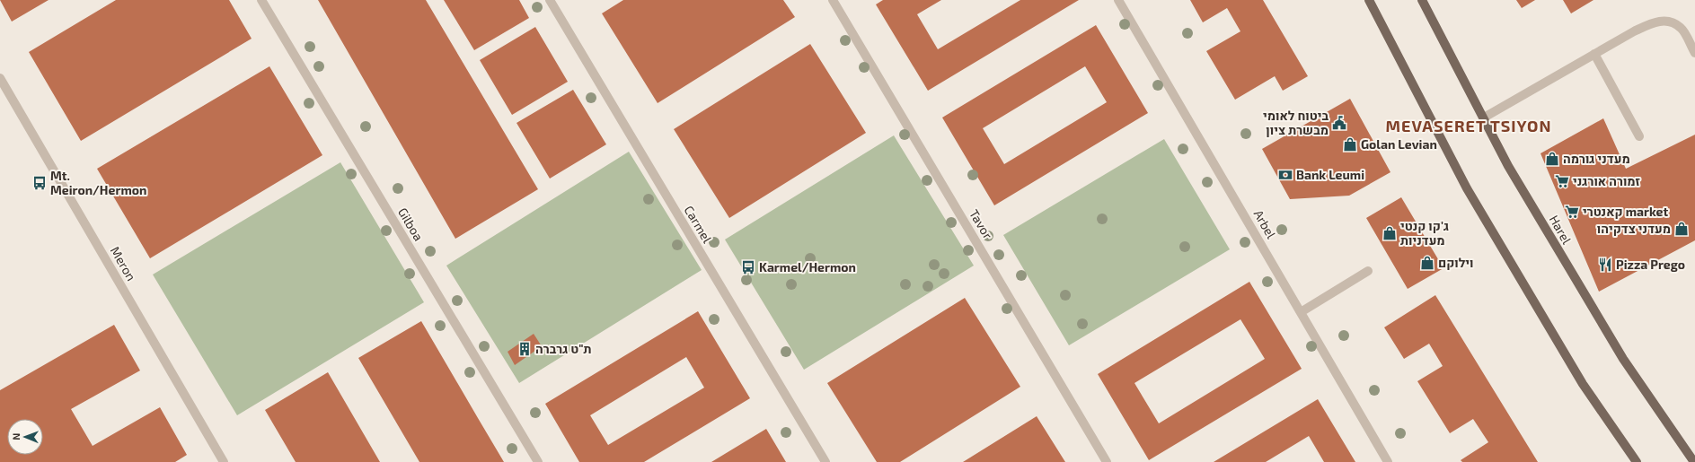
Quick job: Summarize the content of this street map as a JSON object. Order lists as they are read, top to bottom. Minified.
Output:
{"streets":{"main road":["Harel"],"street":["Gilboa","Carmel","Tavor","Arbel","Meron"]},"districts":["MEVASERET TSIYON"],"places":{"public building":["ביטוח לאומי מבשרת ציון"],"shop":["Golan Levian","מעדני גורמה","מעדני צדקיהו","ג'קו קנטי מעדניות","וילוקם"],"bank":["Bank Leumi"],"supermarket":["זמורה אורגני","קאנטרי market"],"bus stop":["Mt. Meiron/Hermon","Karmel/Hermon"],"restaurant":["Pizza Prego"],"building":["ת\"ט גרברה"]},"north":"left"}
